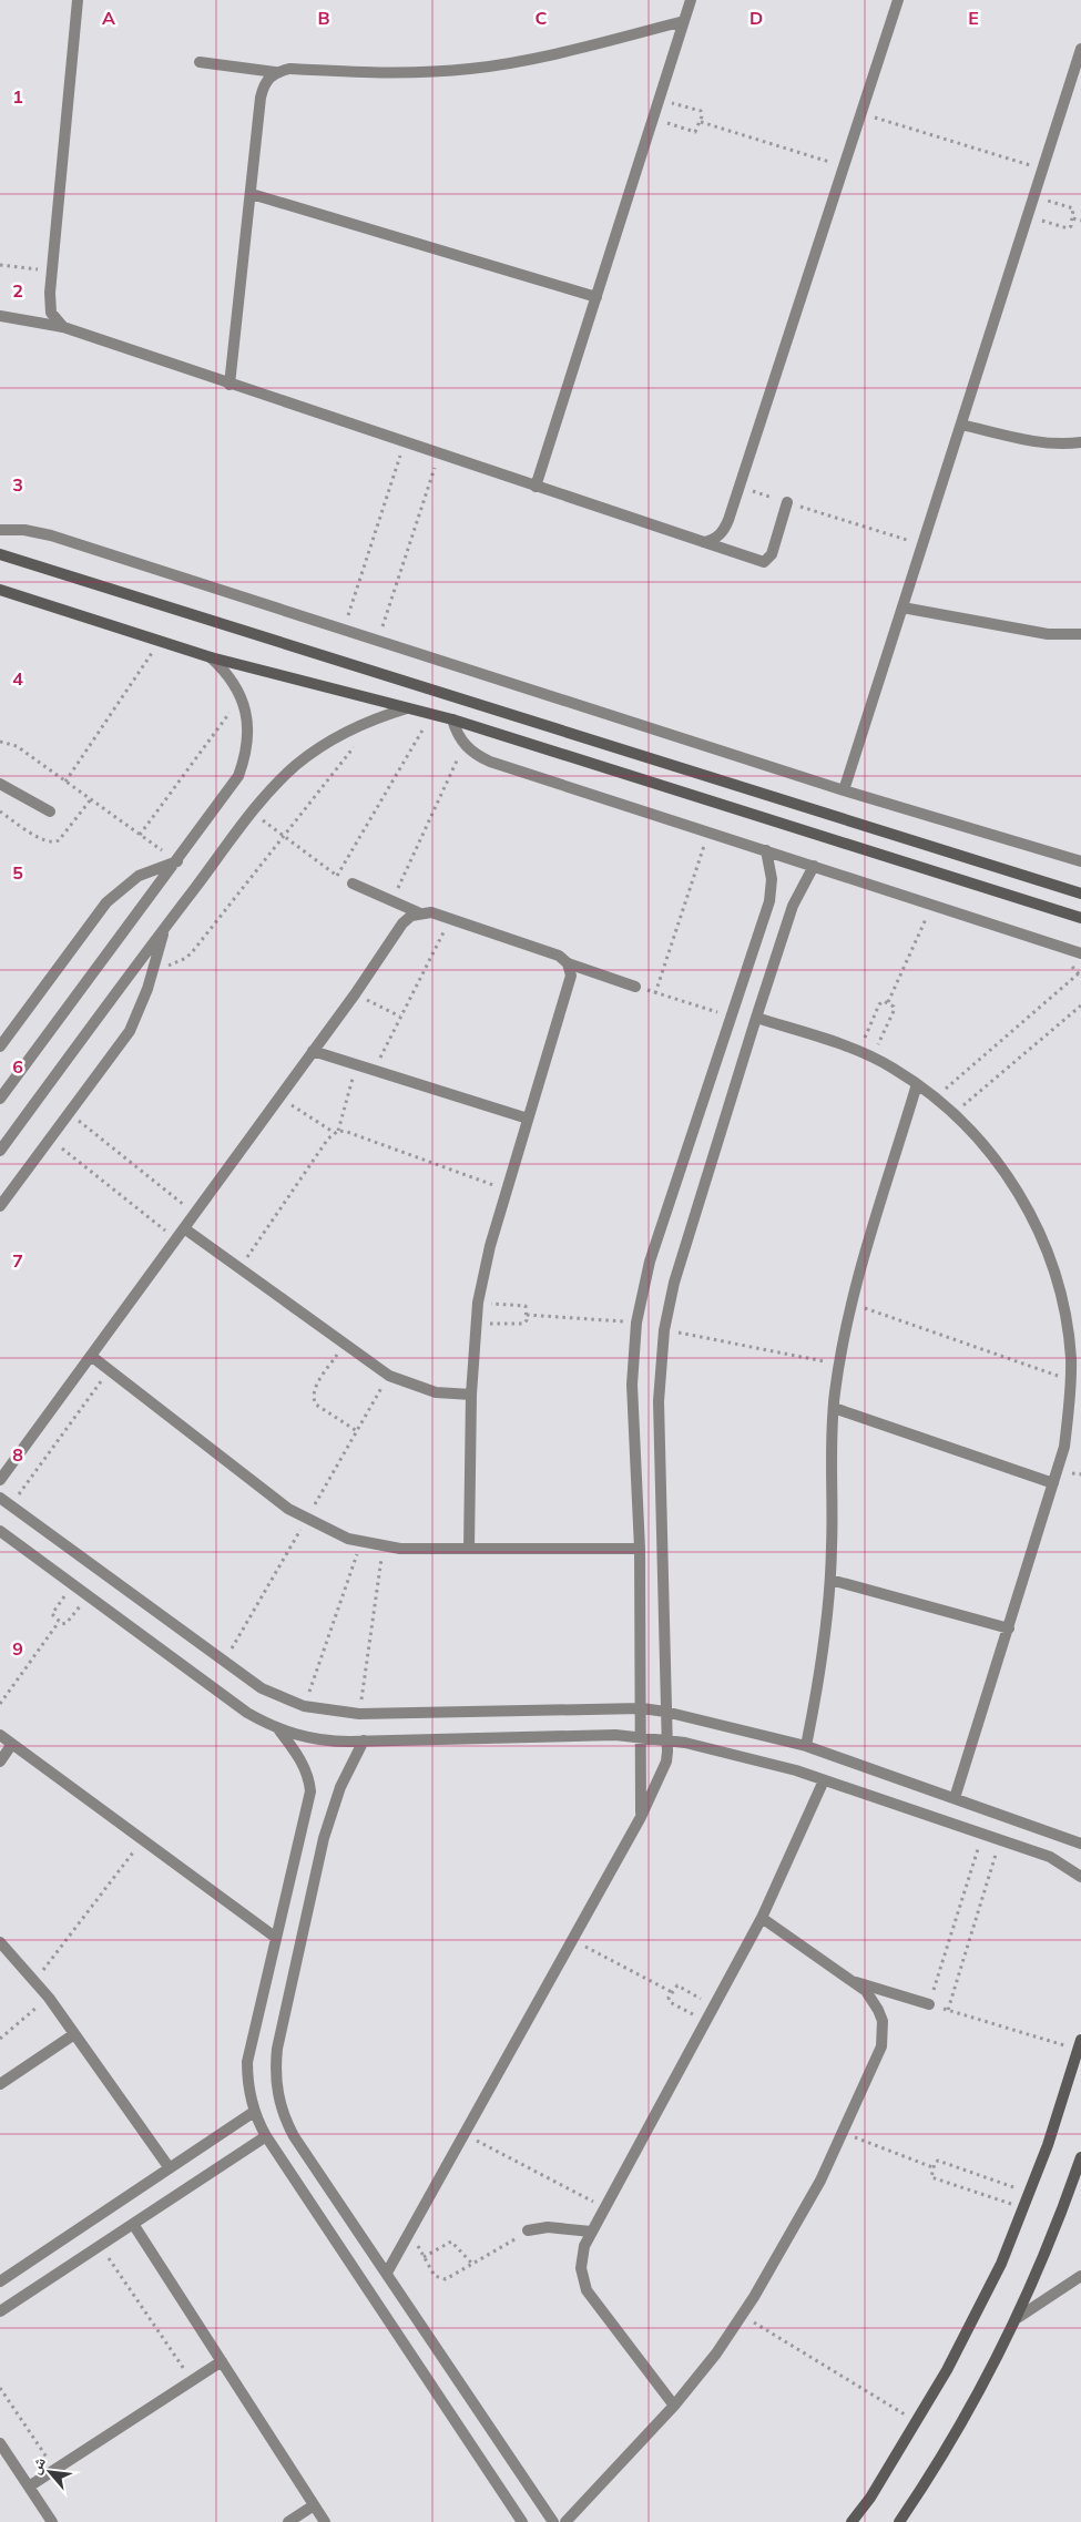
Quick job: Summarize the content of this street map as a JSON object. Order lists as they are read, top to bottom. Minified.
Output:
{"north":"top left","grid":{"columns":["A","B","C","D","E"],"rows":["1","2","3","4","5","6","7","8","9"]}}
